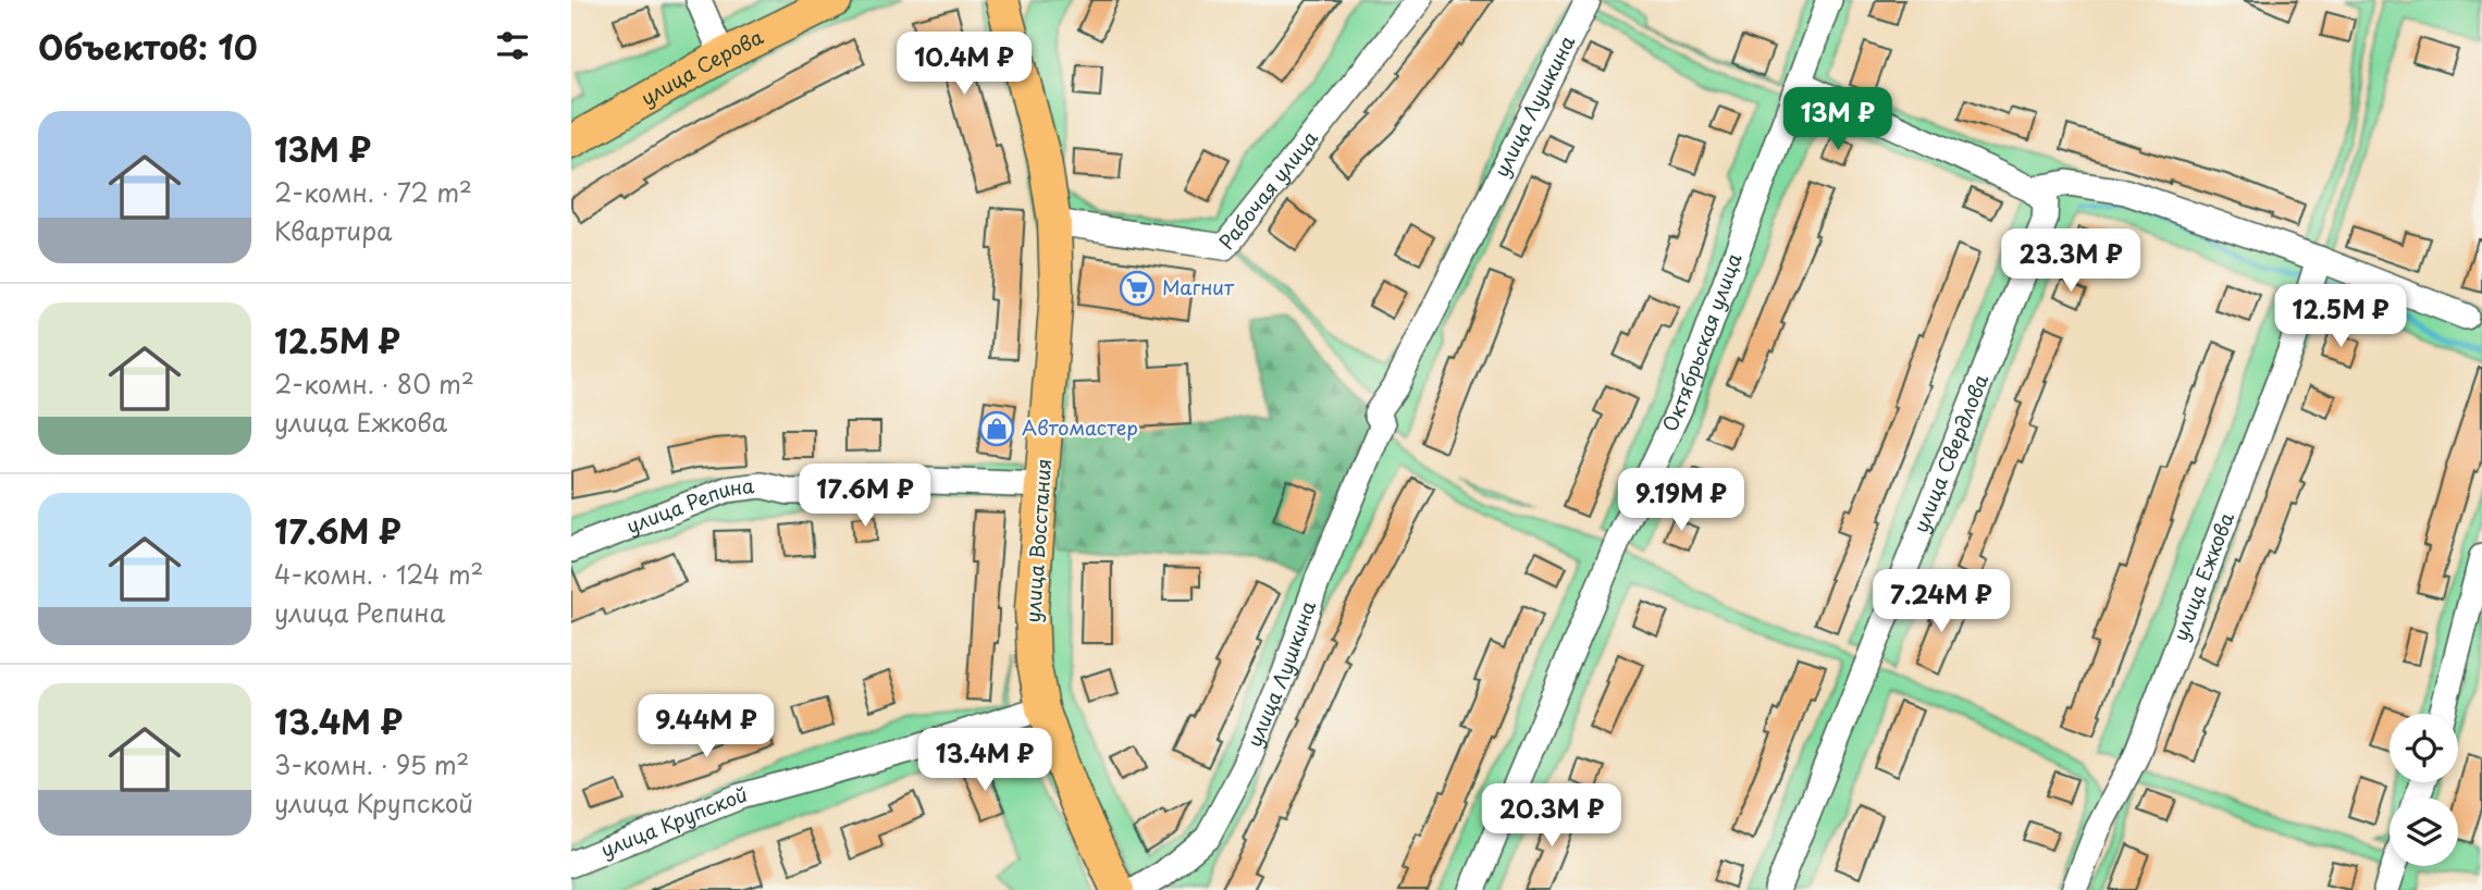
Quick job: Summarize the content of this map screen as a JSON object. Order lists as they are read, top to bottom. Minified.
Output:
{"streets":{"main road":["улица Серова","улица Восстания"],"street":["улица Лушкина","Рабочая улица","Октябрьская улица","улица Свердлова","улица Репина","улица Ежкова","улица Крупской"]},"crossings":[["Рабочая улица","улица Восстания"],["улица Репина","улица Восстания"],["улица Восстания","улица Крупской"]],"places":{"supermarket":["Магнит"],"shop":["Автомастер"]},"page":{"heading":"Объектов: 10","price":["10.4M ₽","13M ₽","23.3M ₽","12.5M ₽","17.6M ₽","9.19M ₽","7.24M ₽","9.44M ₽","13.4M ₽","20.3M ₽"],"list":[{"name":"13M ₽","note":"2-комн. · 72 m² · Квартира"},{"name":"12.5M ₽","note":"2-комн. · 80 m² · улица Ежкова"},{"name":"17.6M ₽","note":"4-комн. · 124 m² · улица Репина"},{"name":"13.4M ₽","note":"3-комн. · 95 m² · улица Крупской"}]}}
